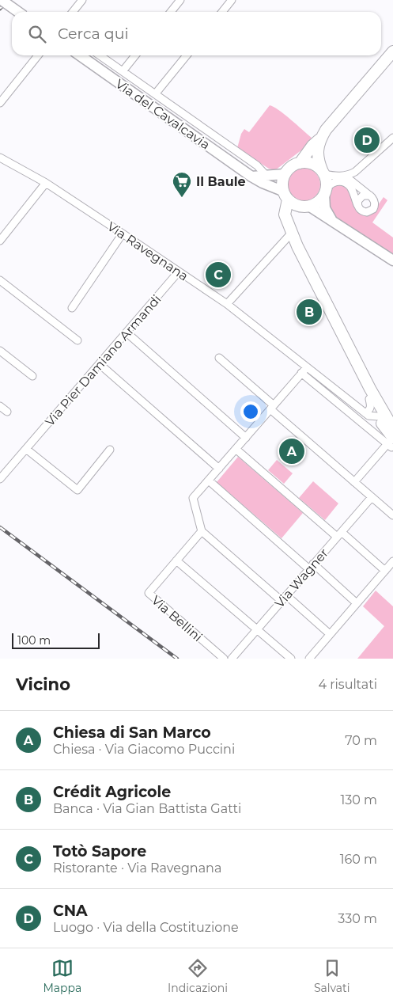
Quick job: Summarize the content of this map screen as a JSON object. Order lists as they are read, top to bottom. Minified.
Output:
{"streets":{"main road":["Via del Cavalcavia","Via Ravegnana"],"street":["Via Pier Damiano Armandi","Via Wagner","Via Bellini"]},"crossings":[["Via Ravegnana","Via Pier Damiano Armandi"]],"places":{"supermarket":["Il Baule"]},"scale_bar":"100 m","page":{"search":"Cerca qui","pins":["D","C","B","A"],"scale":"100 m","heading":["Vicino","4 risultati"],"list":[{"mark":"A","name":"Chiesa di San Marco","note":"Chiesa · Via Giacomo Puccini","value":"70 m"},{"mark":"B","name":"Crédit Agricole","note":"Banca · Via Gian Battista Gatti","value":"130 m"},{"mark":"C","name":"Totò Sapore","note":"Ristorante · Via Ravegnana","value":"160 m"},{"mark":"D","name":"CNA","note":"Luogo · Via della Costituzione","value":"330 m"}],"nav":["Mappa","Indicazioni","Salvati"]}}
